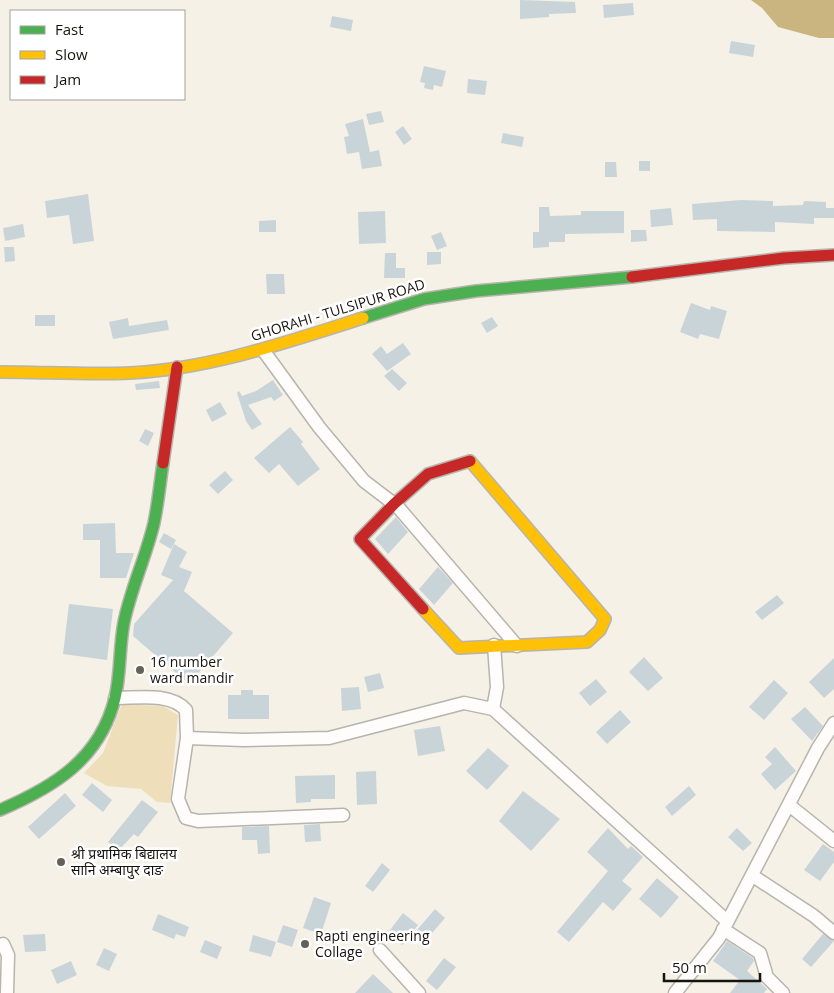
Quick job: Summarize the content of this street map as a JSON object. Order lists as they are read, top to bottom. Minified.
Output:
{"streets":{"street":["GHORAHI - TULSIPUR ROAD"]},"places":["16 number ward mandir","श्री प्रथामिक बिद्यालय सानि अम्बापुर दाङ","Rapti engineering Collage"],"legend":["Fast","Slow","Jam"],"scale_bar":"50 m"}
